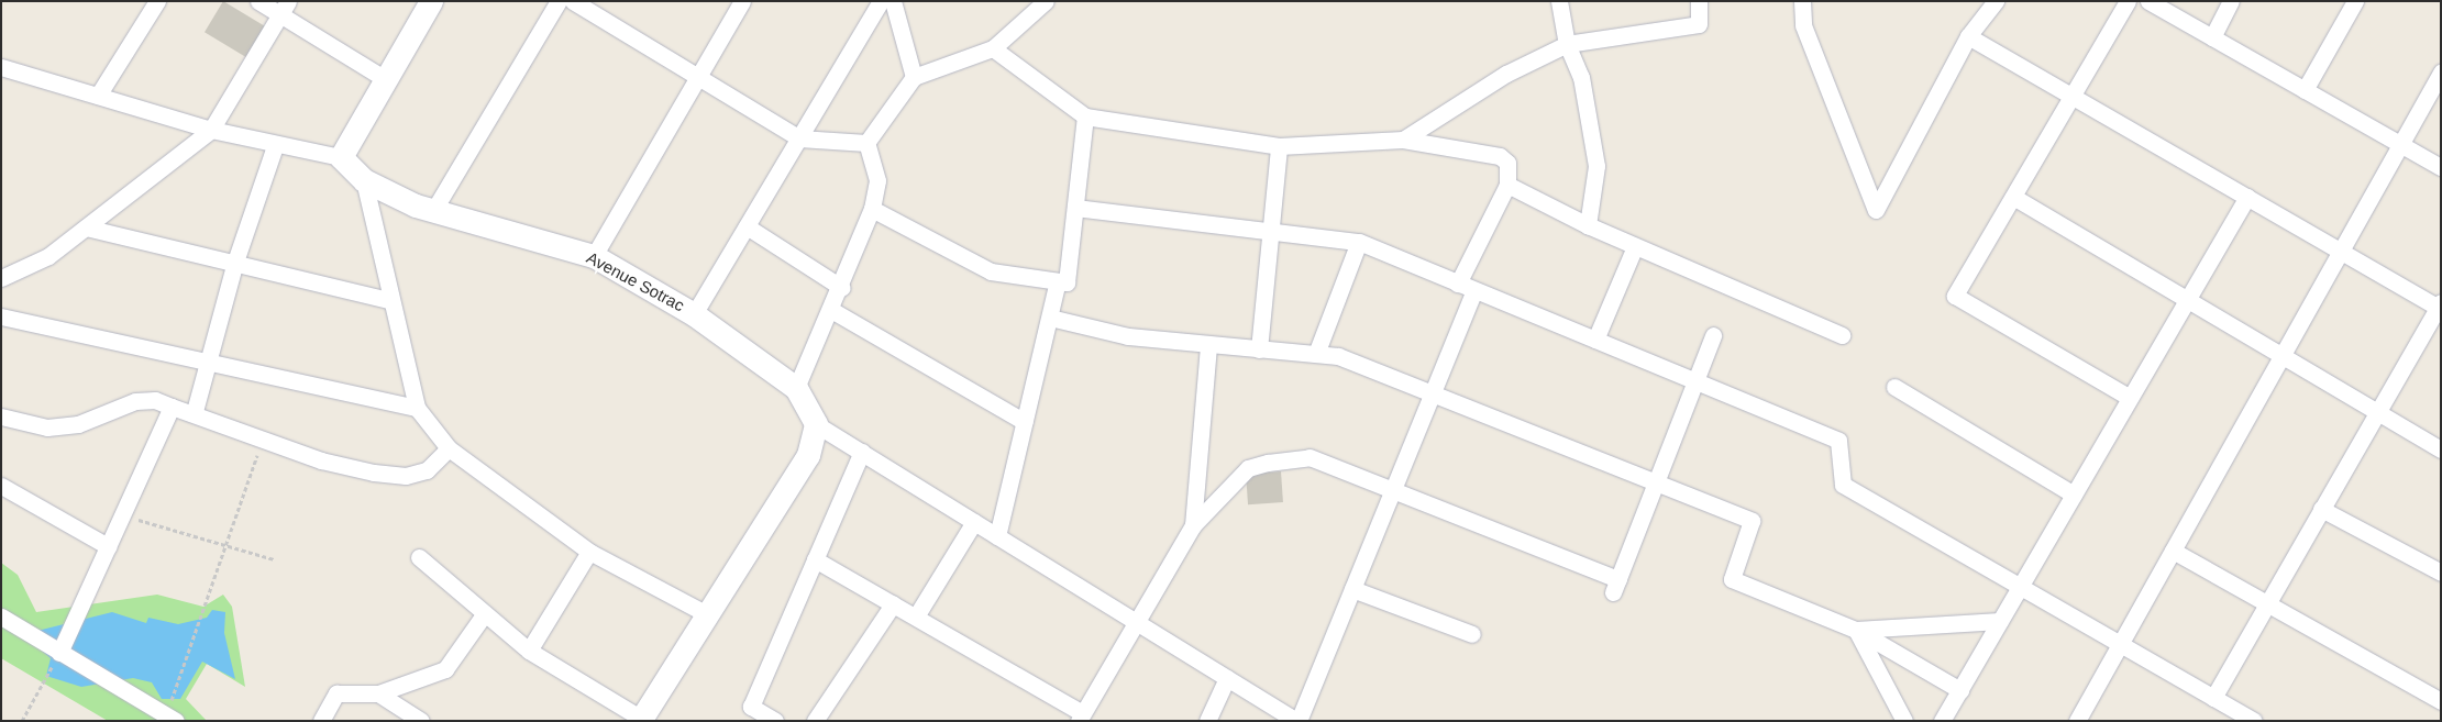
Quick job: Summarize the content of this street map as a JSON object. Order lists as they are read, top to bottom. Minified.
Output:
{"streets":{"street":["Avenue Sotrac"]}}
